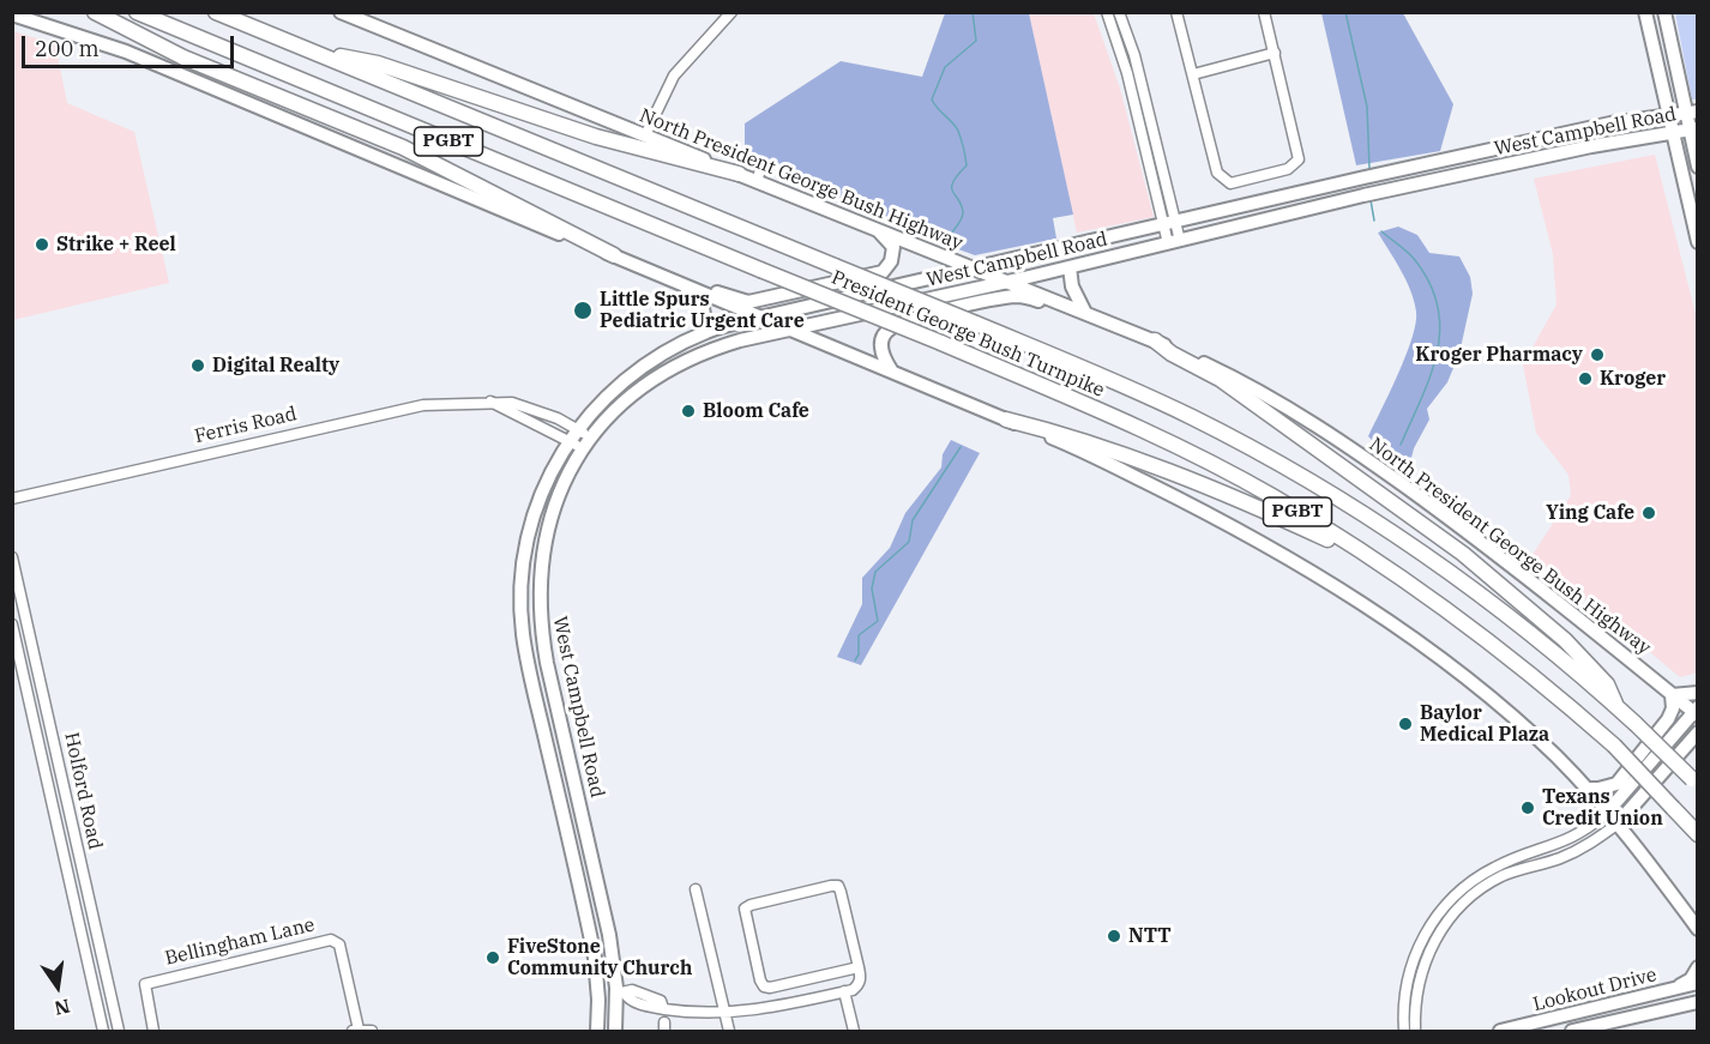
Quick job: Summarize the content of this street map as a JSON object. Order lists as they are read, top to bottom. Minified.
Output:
{"streets":{"highway":["PGBT","President George Bush Turnpike"],"main road":["West Campbell Road","North President George Bush Highway","Lookout Drive"],"street":["Ferris Road","Holford Road","Bellingham Lane"]},"crossings":[["West Campbell Road","North President George Bush Highway"],["West Campbell Road","Ferris Road"]],"places":["Strike + Reel","Little Spurs Pediatric Urgent Care","Kroger Pharmacy","Digital Realty","Kroger","Bloom Cafe","Ying Cafe","Baylor Medical Plaza","Texans Credit Union","NTT","FiveStone Community Church"],"scale_bar":"200 m","north":"bottom"}
